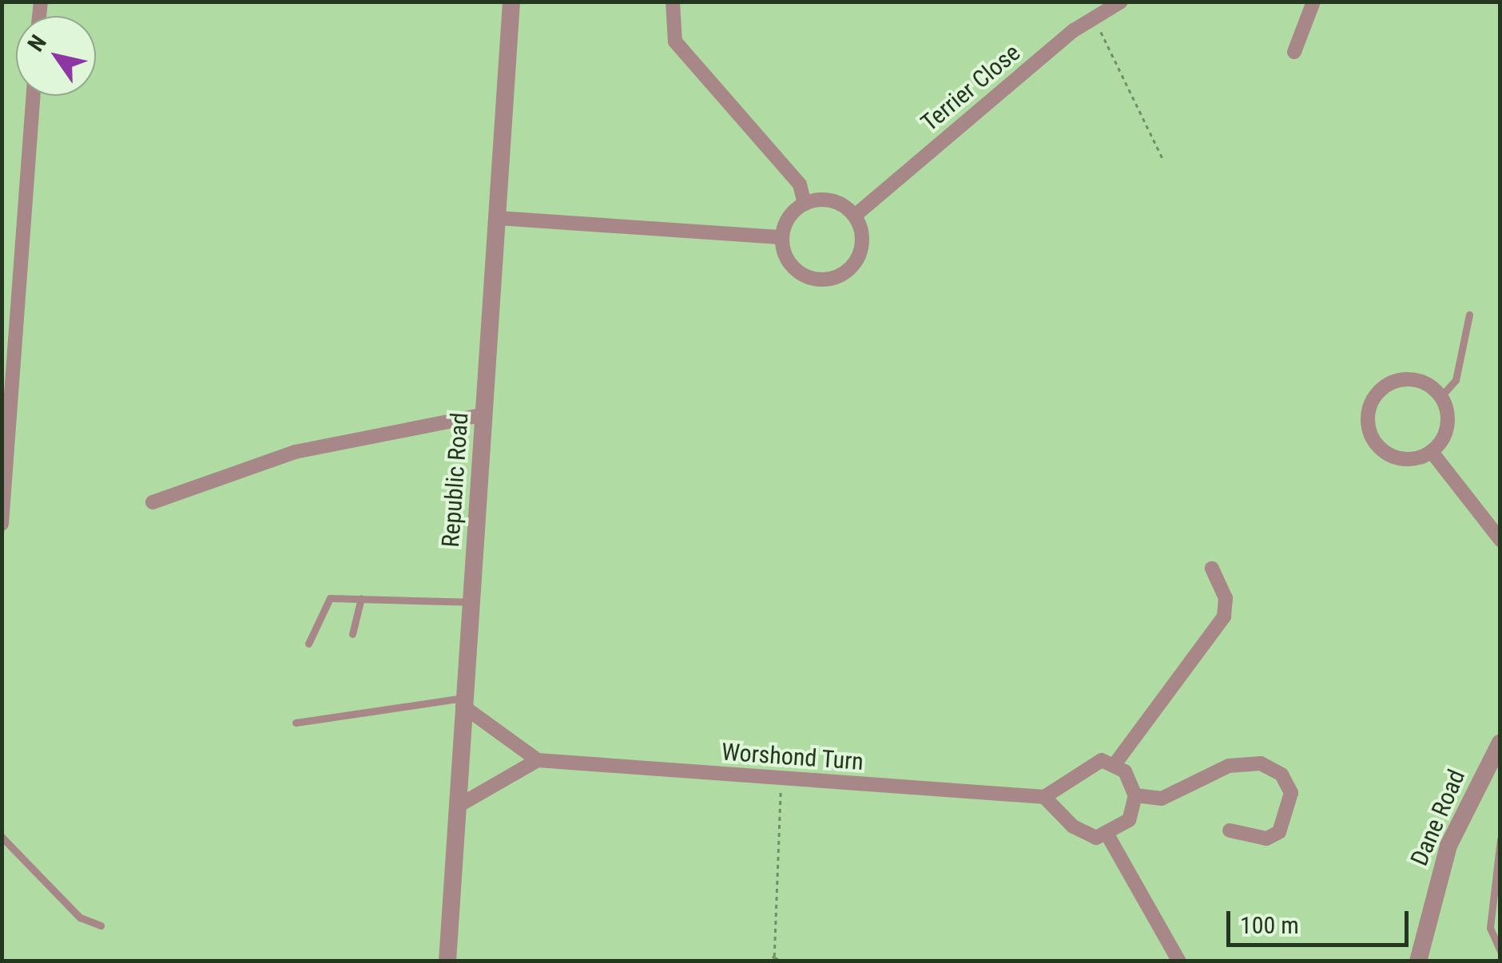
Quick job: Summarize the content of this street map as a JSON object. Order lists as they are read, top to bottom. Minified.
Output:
{"streets":{"street":["Terrier Close","Republic Road","Worshond Turn","Dane Road"]},"scale_bar":"100 m","north":"top left"}
